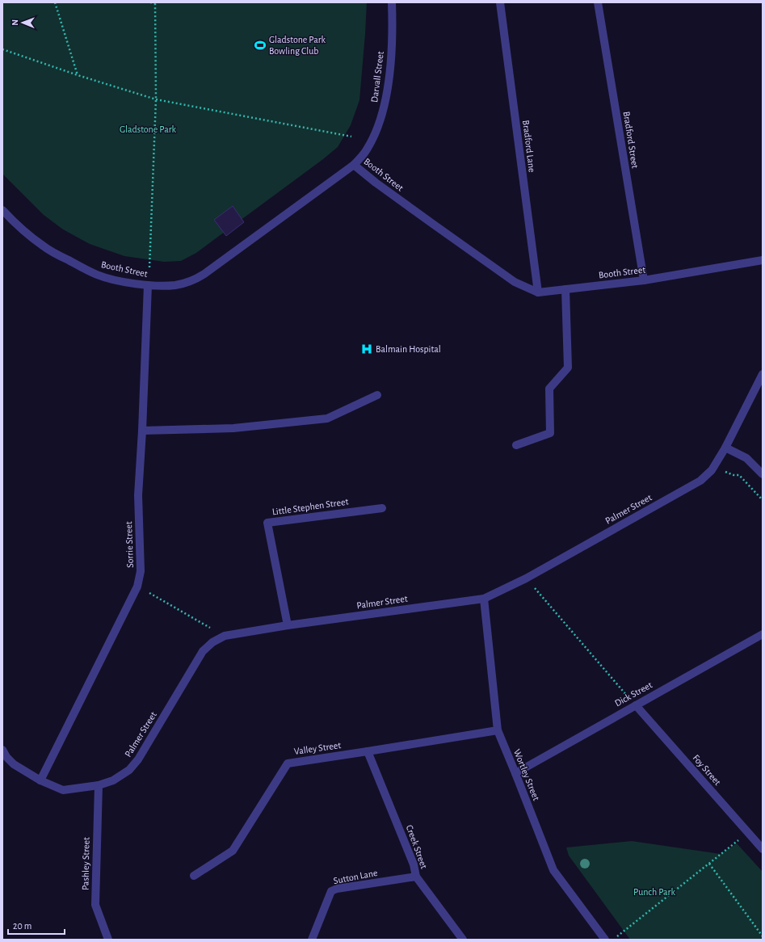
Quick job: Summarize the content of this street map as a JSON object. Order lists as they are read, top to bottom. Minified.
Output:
{"streets":{"street":["Darvall Street","Bradford Street","Bradford Lane","Booth Street","Little Stephen Street","Palmer Street","Sorrie Street","Dick Street","Valley Street","Foy Street","Wortley Street","Creek Street","Pashley Street","Sutton Lane"]},"crossings":[["Darvall Street","Booth Street"],["Bradford Street","Booth Street"],["Bradford Lane","Booth Street"],["Booth Street","Sorrie Street"],["Little Stephen Street","Palmer Street"],["Palmer Street","Sorrie Street"],["Palmer Street","Wortley Street"],["Palmer Street","Pashley Street"],["Dick Street","Foy Street"],["Dick Street","Wortley Street"],["Valley Street","Wortley Street"],["Valley Street","Creek Street"],["Creek Street","Sutton Lane"]],"parks":["Gladstone Park","Punch Park"],"places":{"sports":["Gladstone Park Bowling Club"],"hospital":["Balmain Hospital"]},"scale_bar":"20 m","north":"left"}
